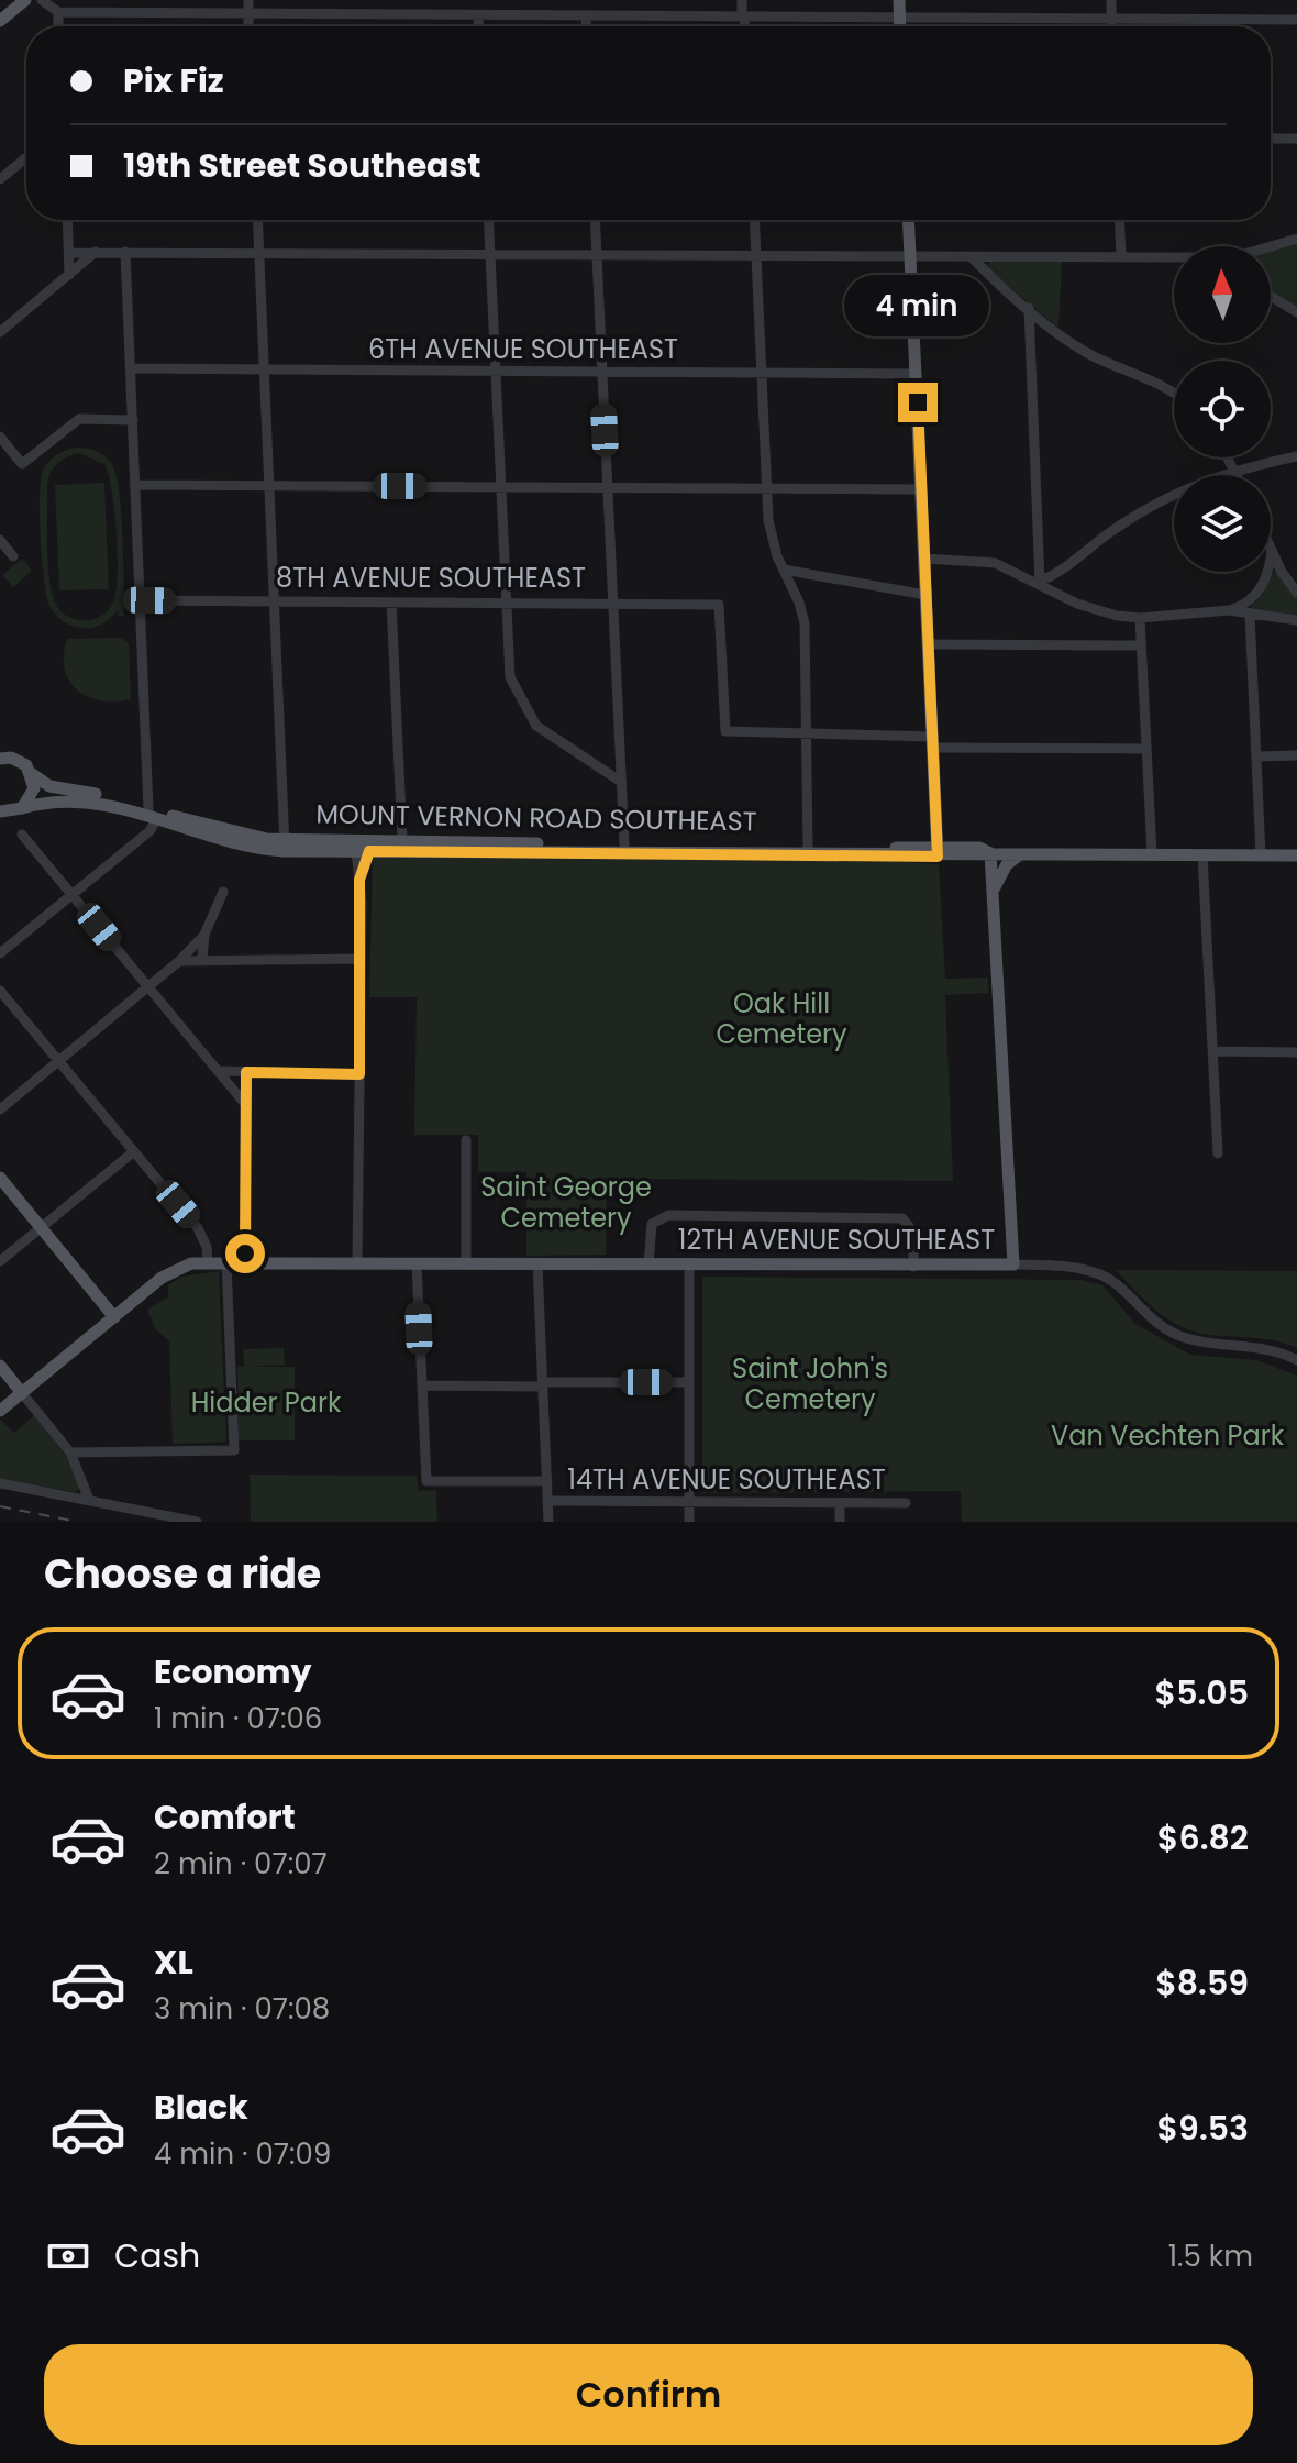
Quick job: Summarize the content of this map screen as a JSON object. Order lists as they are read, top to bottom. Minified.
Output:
{"streets":{"main road":["MOUNT VERNON ROAD SOUTHEAST","12TH AVENUE SOUTHEAST"],"street":["6TH AVENUE SOUTHEAST","8TH AVENUE SOUTHEAST","14TH AVENUE SOUTHEAST"]},"parks":["Oak Hill Cemetery","Saint George Cemetery","Saint John's Cemetery","Hidder Park","Van Vechten Park"],"north":"top","page":{"banner":["Pix Fiz","19th Street Southeast"],"bubble":"4 min","heading":"Choose a ride","list":[{"name":"Economy","note":"1 min · 07:06","value":"$5.05"},{"name":"Comfort","note":"2 min · 07:07","value":"$6.82"},{"name":"XL","note":"3 min · 07:08","value":"$8.59"},{"name":"Black","note":"4 min · 07:09","value":"$9.53"}],"pay":["Cash","1.5 km"],"buttons":"Confirm"}}
